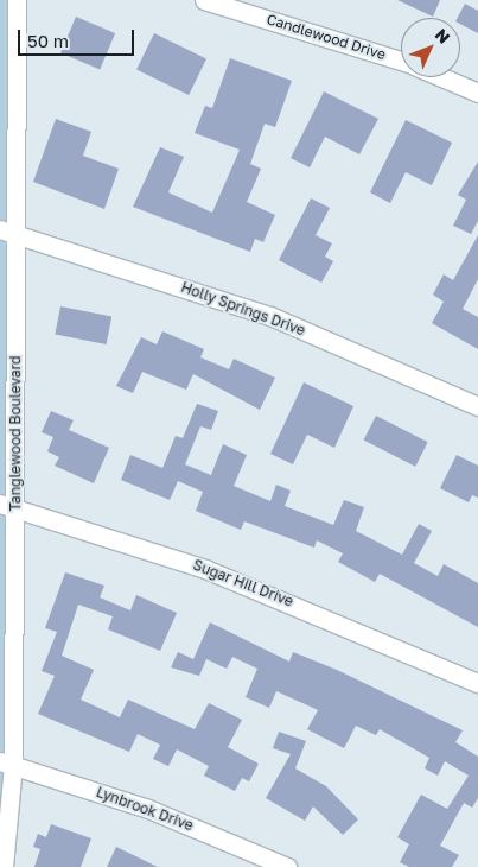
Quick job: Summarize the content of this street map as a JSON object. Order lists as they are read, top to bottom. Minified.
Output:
{"streets":{"street":["Candlewood Drive","Holly Springs Drive","Tanglewood Boulevard","Sugar Hill Drive","Lynbrook Drive"]},"crossings":[["Holly Springs Drive","Tanglewood Boulevard"],["Tanglewood Boulevard","Sugar Hill Drive"],["Tanglewood Boulevard","Lynbrook Drive"]],"scale_bar":"50 m","north":"top right"}
